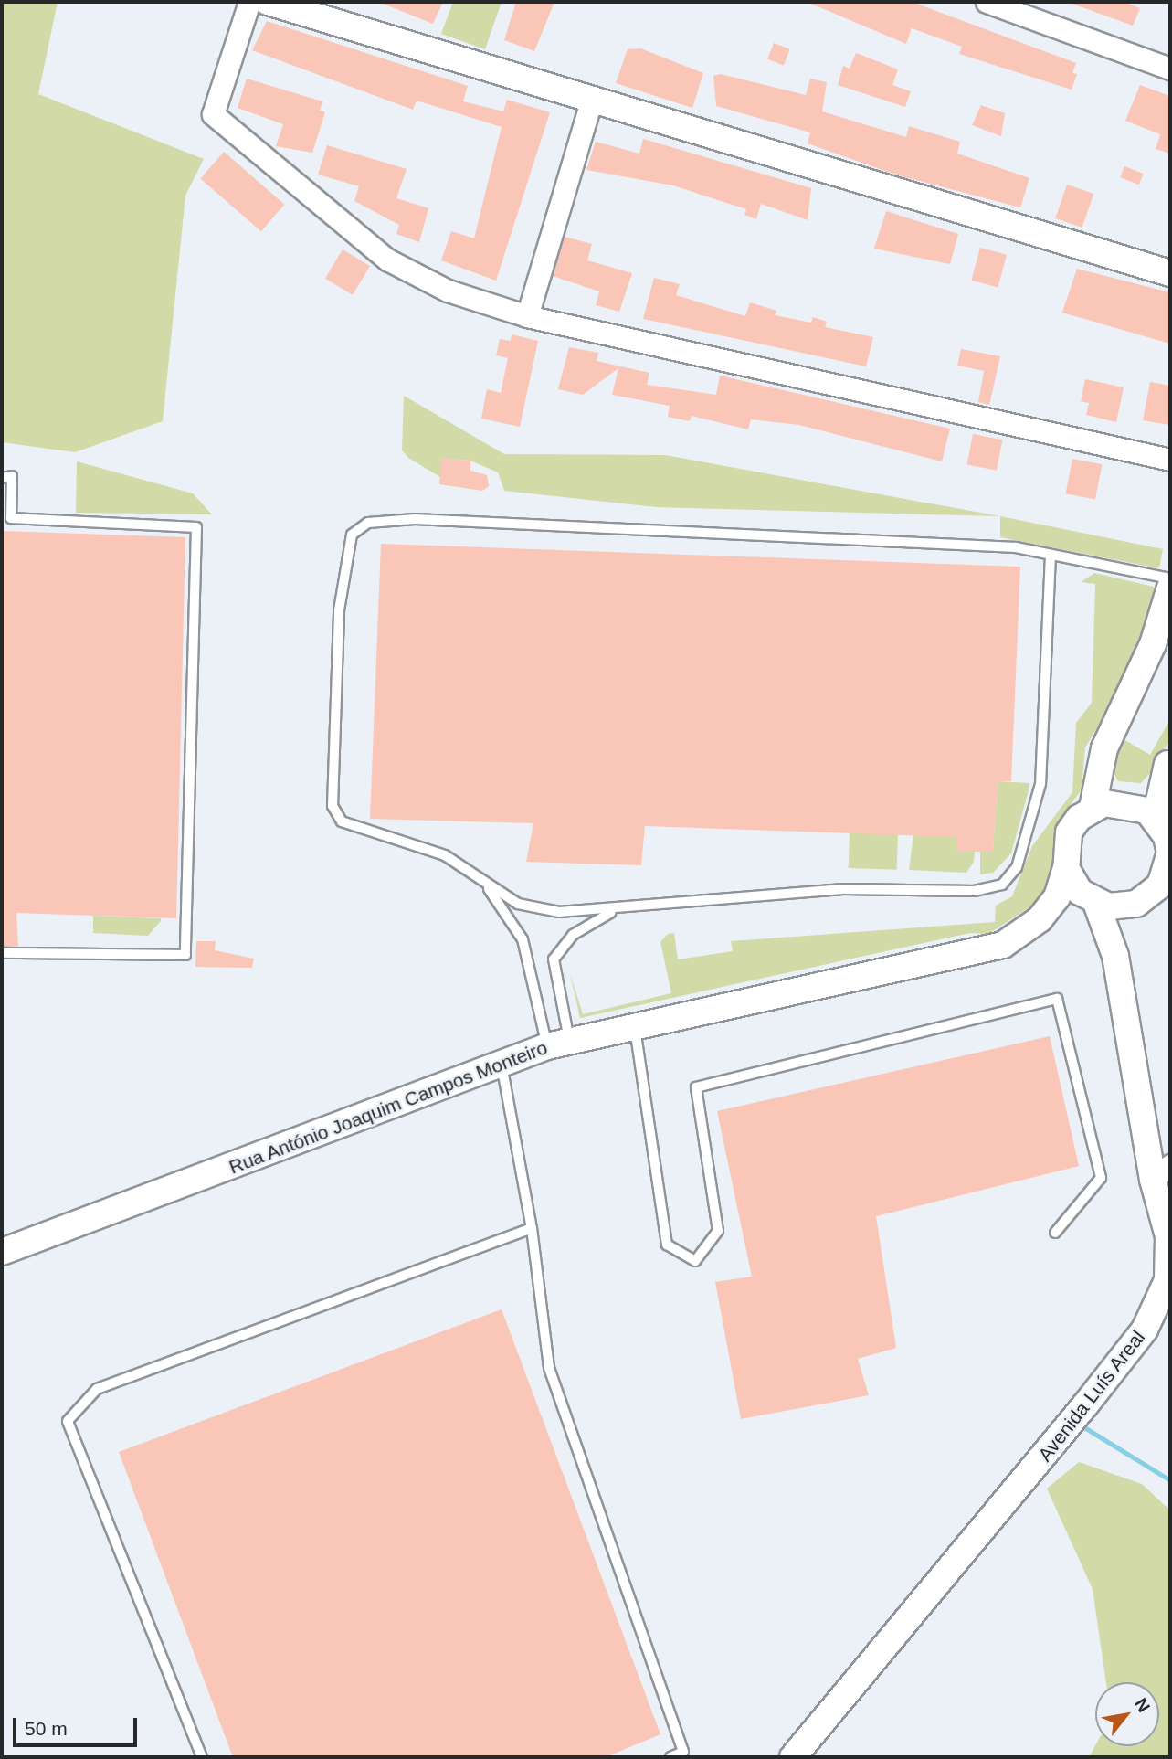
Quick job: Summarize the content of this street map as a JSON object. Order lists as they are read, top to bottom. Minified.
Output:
{"streets":{"street":["Rua António Joaquim Campos Monteiro","Avenida Luís Areal"]},"crossings":[["Rua António Joaquim Campos Monteiro","Avenida Luís Areal"]],"scale_bar":"50 m","north":"top right"}
